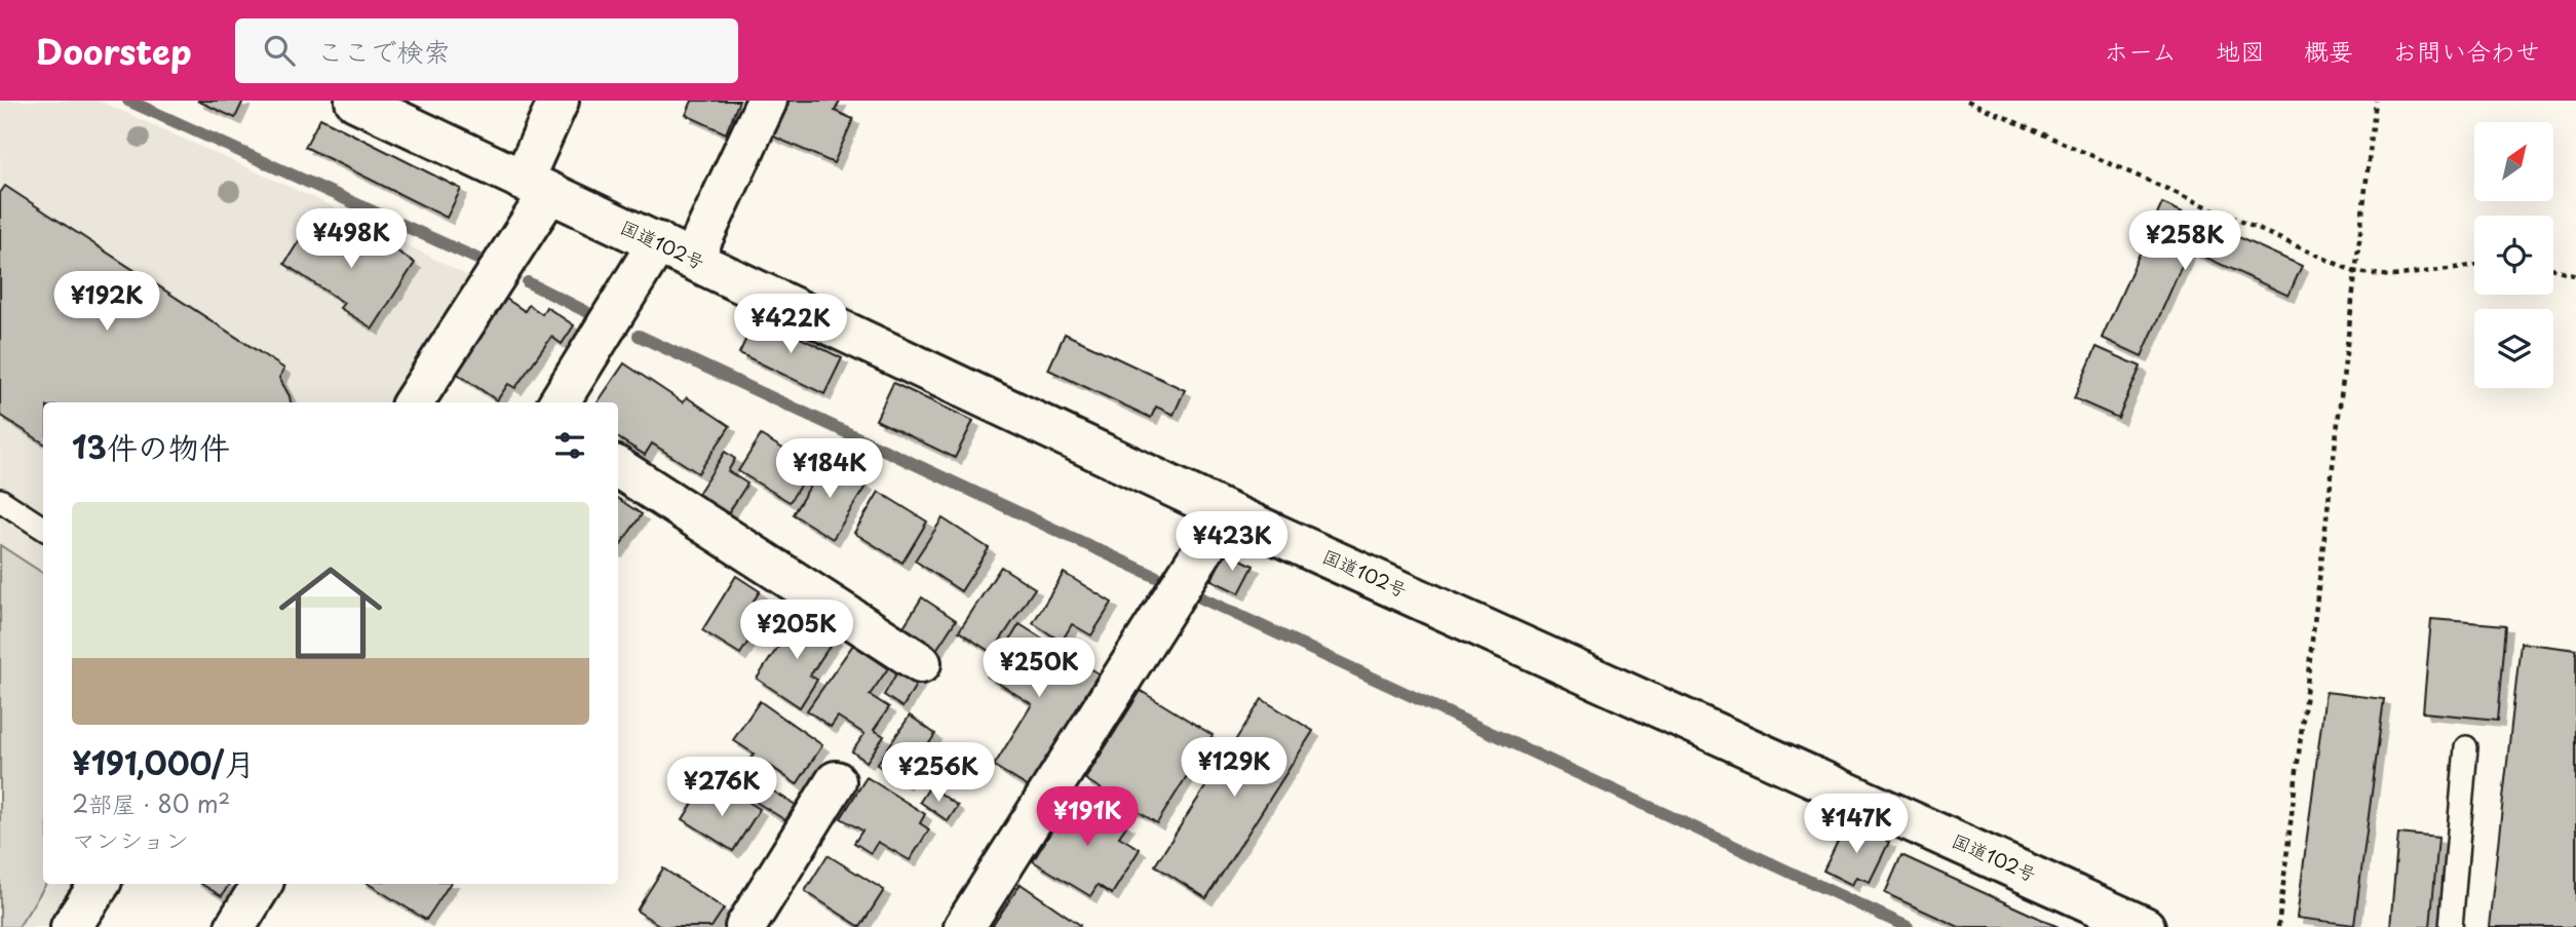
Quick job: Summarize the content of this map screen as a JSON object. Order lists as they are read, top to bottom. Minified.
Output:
{"streets":{"main road":["国道102号"]},"north":"top right","page":{"header":"Doorstep","search":"ここで検索","nav":["ホーム","地図","概要","お問い合わせ"],"price":["¥498K","¥258K","¥192K","¥422K","¥184K","¥423K","¥205K","¥250K","¥129K","¥256K","¥276K","¥191K","¥147K"],"heading":"13件の物件","list":[{"name":"¥191,000/月","note":"2部屋 · 80 m² · マンション"}]}}
